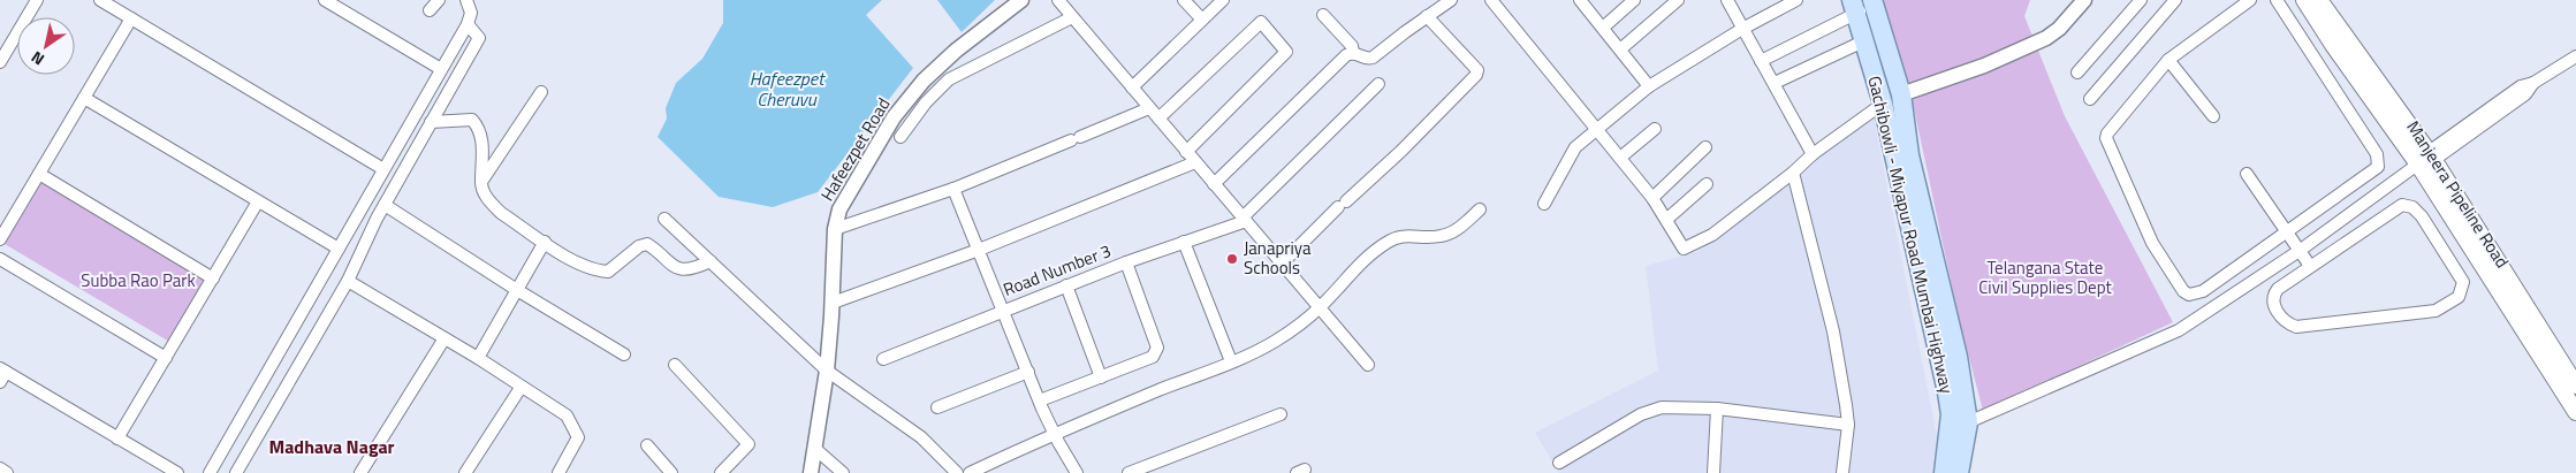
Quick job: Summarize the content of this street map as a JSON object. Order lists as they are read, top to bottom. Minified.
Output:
{"streets":{"main road":["Manjeera Pipeline Road","Gachibowli - Miyapur Road Mumbai Highway"],"street":["Hafeezpet Road","Road Number 3"]},"districts":["Madhava Nagar"],"water":["Hafeezpet Cheruvu"],"parks":["Telangana State Civil Supplies Dept","Subba Rao Park"],"places":["Janapriya Schools"],"north":"bottom left"}
